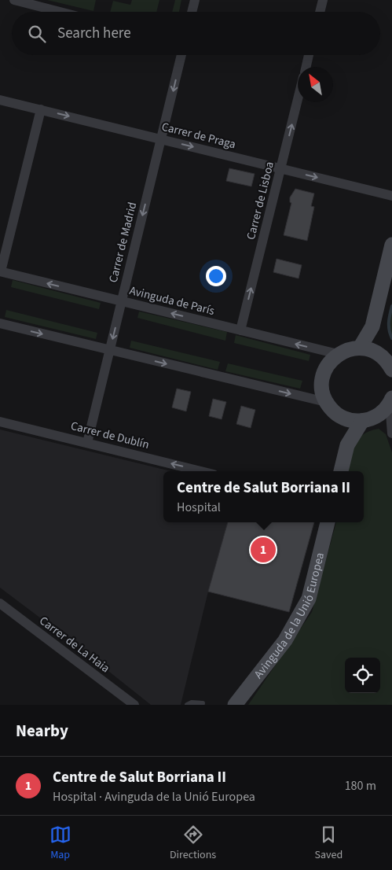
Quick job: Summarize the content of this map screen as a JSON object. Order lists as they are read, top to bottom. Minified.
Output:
{"streets":{"street":["Carrer de Praga","Carrer de Lisboa","Carrer de Madrid","Avinguda de París","Carrer de Dublín","Avinguda de la Unió Europea","Carrer de La Haia"]},"crossings":[["Carrer de Praga","Carrer de Lisboa"],["Carrer de Praga","Carrer de Madrid"],["Carrer de Lisboa","Avinguda de París"],["Carrer de Madrid","Avinguda de París"],["Carrer de Madrid","Carrer de Dublín"]],"one_way":["Carrer de Praga","Carrer de Lisboa","Carrer de Madrid","Carrer de Dublín"],"north":"top left","page":{"search":"Search here","popup":["Centre de Salut Borriana II","Hospital"],"pins":"1","heading":"Nearby","list":[{"mark":"1","name":"Centre de Salut Borriana II","note":"Hospital · Avinguda de la Unió Europea","value":"180 m"}],"nav":["Map","Directions","Saved"]}}
